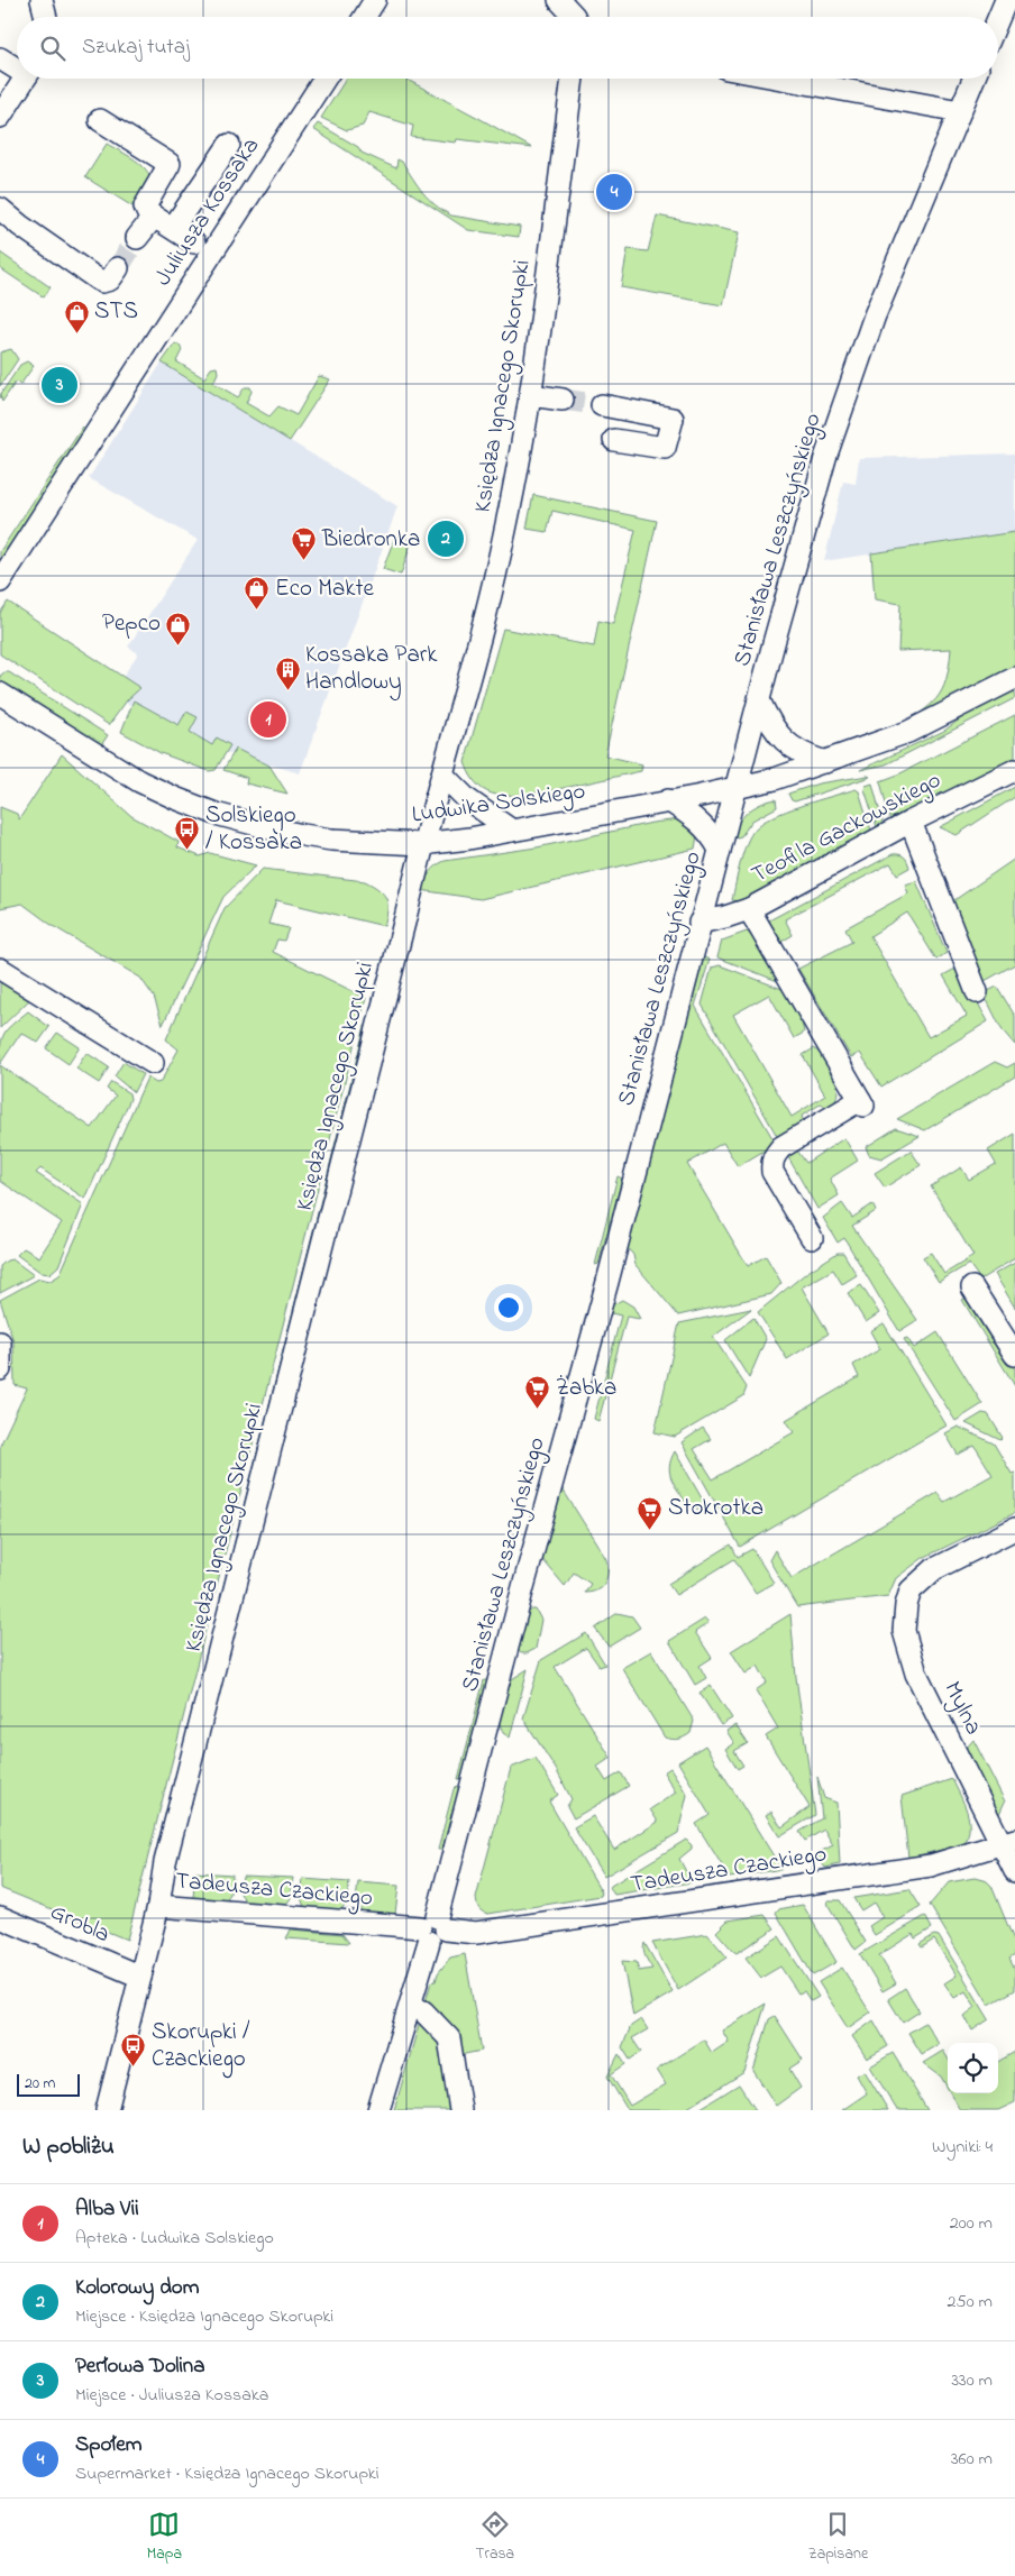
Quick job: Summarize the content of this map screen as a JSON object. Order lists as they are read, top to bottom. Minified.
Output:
{"streets":{"street":["Juliusza Kossaka","Księdza Ignacego Skorupki","Stanisława Leszczyńskiego","Ludwika Solskiego","Teofila Gackowskiego","Mylna","Tadeusza Czackiego","Grobla"]},"crossings":[["Księdza Ignacego Skorupki","Ludwika Solskiego"],["Księdza Ignacego Skorupki","Tadeusza Czackiego"],["Księdza Ignacego Skorupki","Grobla"],["Stanisława Leszczyńskiego","Ludwika Solskiego"],["Stanisława Leszczyńskiego","Teofila Gackowskiego"],["Stanisława Leszczyńskiego","Tadeusza Czackiego"],["Mylna","Tadeusza Czackiego"]],"places":{"shop":["STS","Eco Makte","Pepco"],"supermarket":["Biedronka","Żabka","Stokrotka"],"building":["Kossaka Park Handlowy"],"bus stop":["Solskiego / Kossaka","Skorupki / Czackiego"]},"scale_bar":"20 m","page":{"search":"Szukaj tutaj","pins":["4","3","2","1"],"scale":"20 m","heading":["W pobliżu","Wyniki: 4"],"list":[{"mark":"1","name":"Alba Vii","note":"Apteka · Ludwika Solskiego","value":"200 m"},{"mark":"2","name":"Kolorowy dom","note":"Miejsce · Księdza Ignacego Skorupki","value":"250 m"},{"mark":"3","name":"Perłowa Dolina","note":"Miejsce · Juliusza Kossaka","value":"330 m"},{"mark":"4","name":"Społem","note":"Supermarket · Księdza Ignacego Skorupki","value":"360 m"}],"nav":["Mapa","Trasa","Zapisane"]}}
